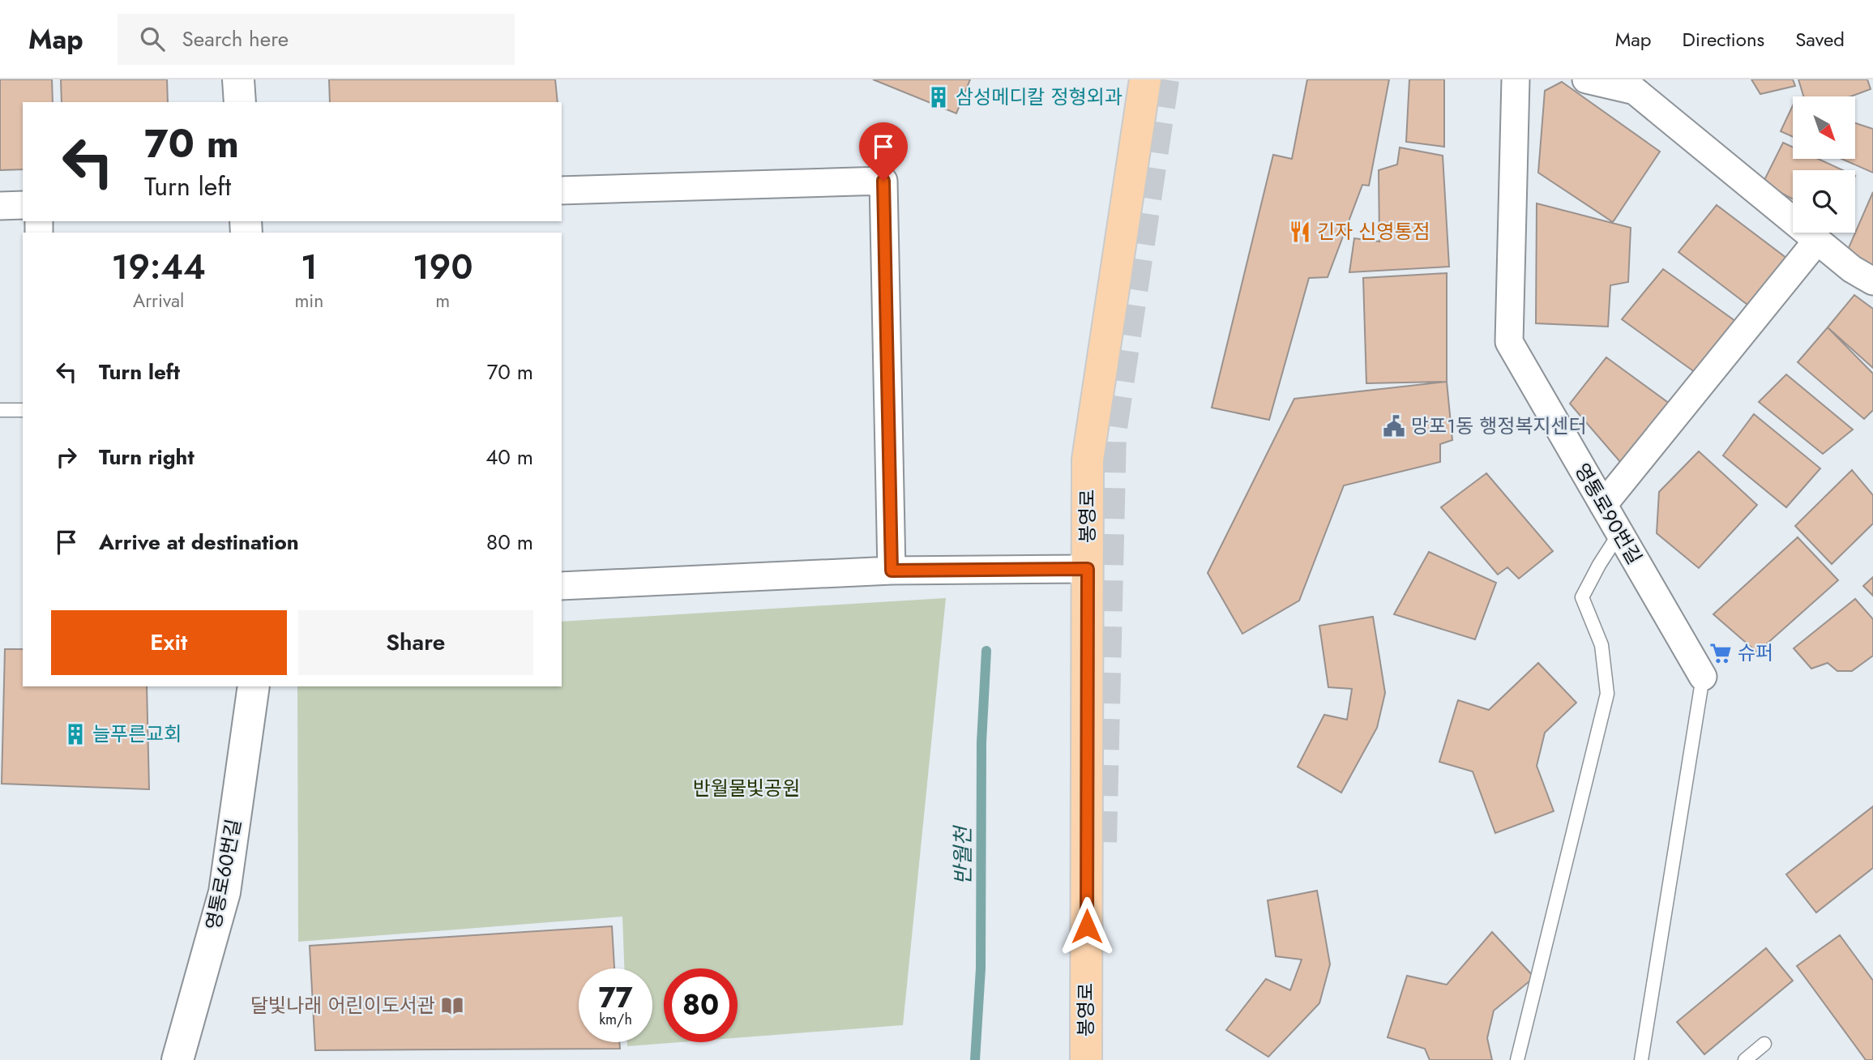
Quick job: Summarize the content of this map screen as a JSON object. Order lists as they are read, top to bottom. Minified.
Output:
{"streets":{"highway":["봉영로"],"street":["영통로90번길","영통로60번길"]},"water":["반월천"],"parks":["반월물빛공원"],"places":{"building":["삼성메디칼 정형외과","늘푸른교회"],"restaurant":["긴자 신영통점"],"public building":["망포1동 행정복지센터"],"supermarket":["슈퍼"],"library":["달빛나래 어린이도서관"]},"north":"bottom right","page":{"header":"Map","search":"Search here","nav":["Map","Directions","Saved"],"turn":["70 m","Turn left"],"eta":["19:44","Arrival","1","min","190","m"],"list":[{"name":"Turn left","value":"70 m"},{"name":"Turn right","value":"40 m"},{"name":"Arrive at destination","value":"80 m"}],"buttons":["Exit","Share"],"speed":"77 km/h","limit":"80"}}
